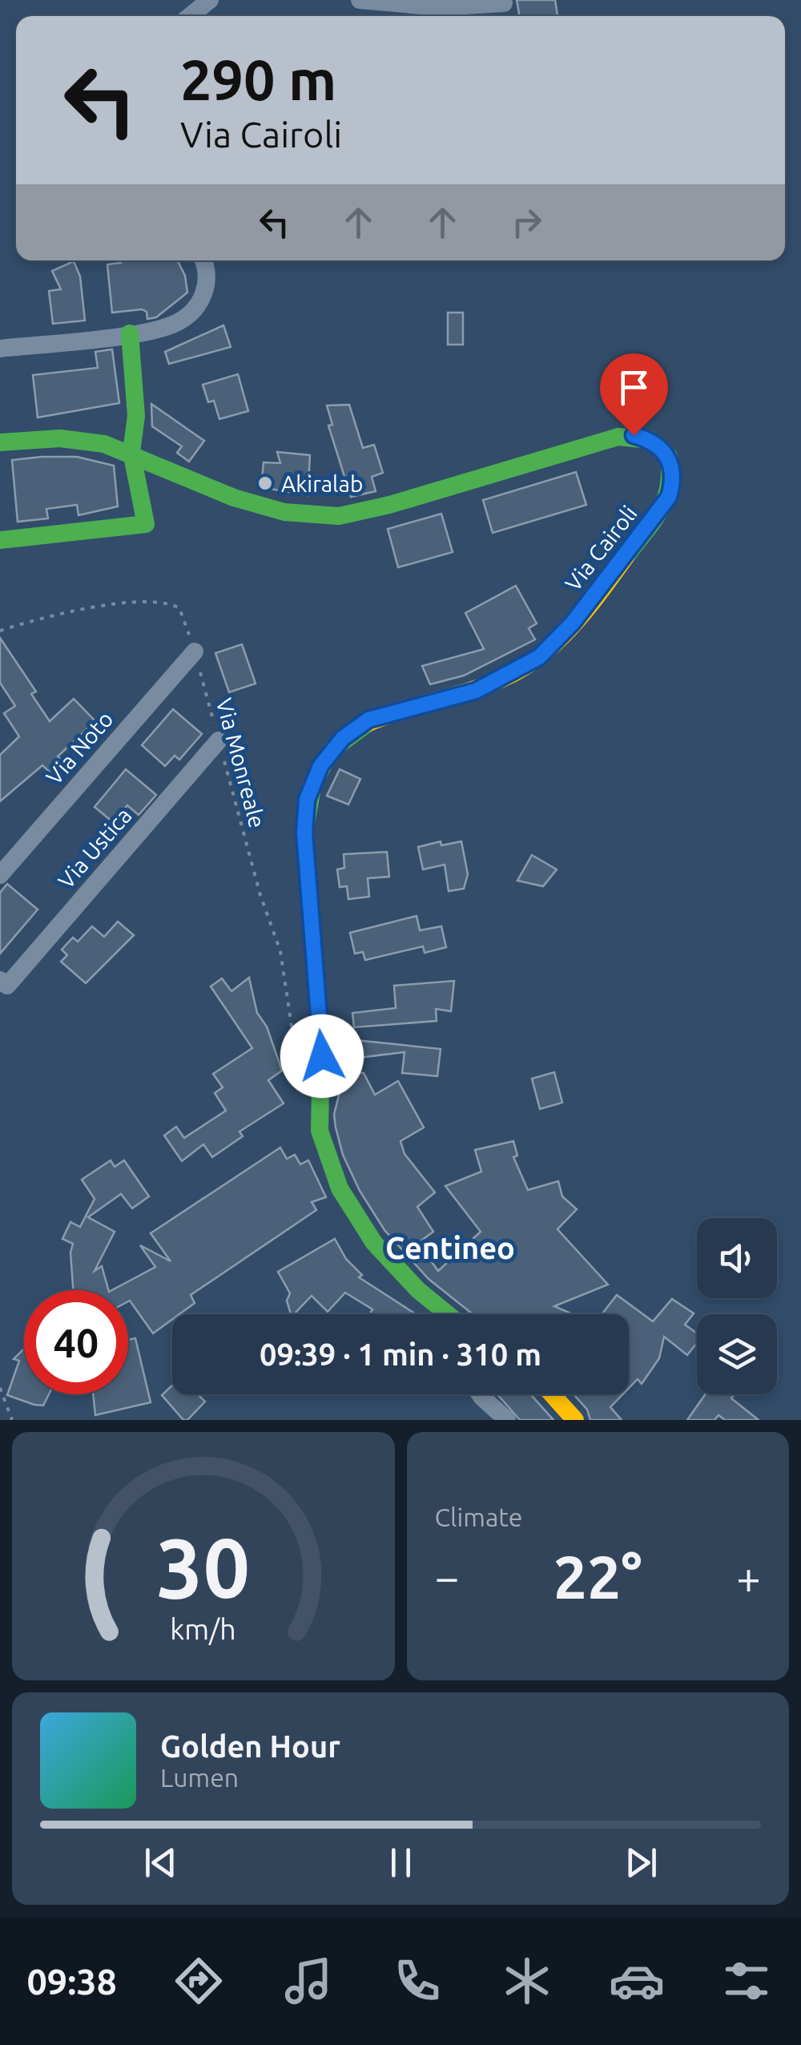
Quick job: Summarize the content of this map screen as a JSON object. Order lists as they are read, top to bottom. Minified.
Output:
{"streets":{"street":["Via Cairoli","Via Noto","Via Ustica"],"path":["Via Monreale"]},"crossings":[["Via Noto","Via Monreale"],["Via Monreale","Via Ustica"]],"districts":["Centineo"],"places":["Akiralab"],"page":{"turn":["290 m","Via Cairoli"],"limit":"40","trip":"09:39 · 1 min · 310 m","tile":"Climate","heat":["−","22°","+"],"song":["Golden Hour","Lumen"],"tabs":"09:38","gauge":["30","km/h"]}}
